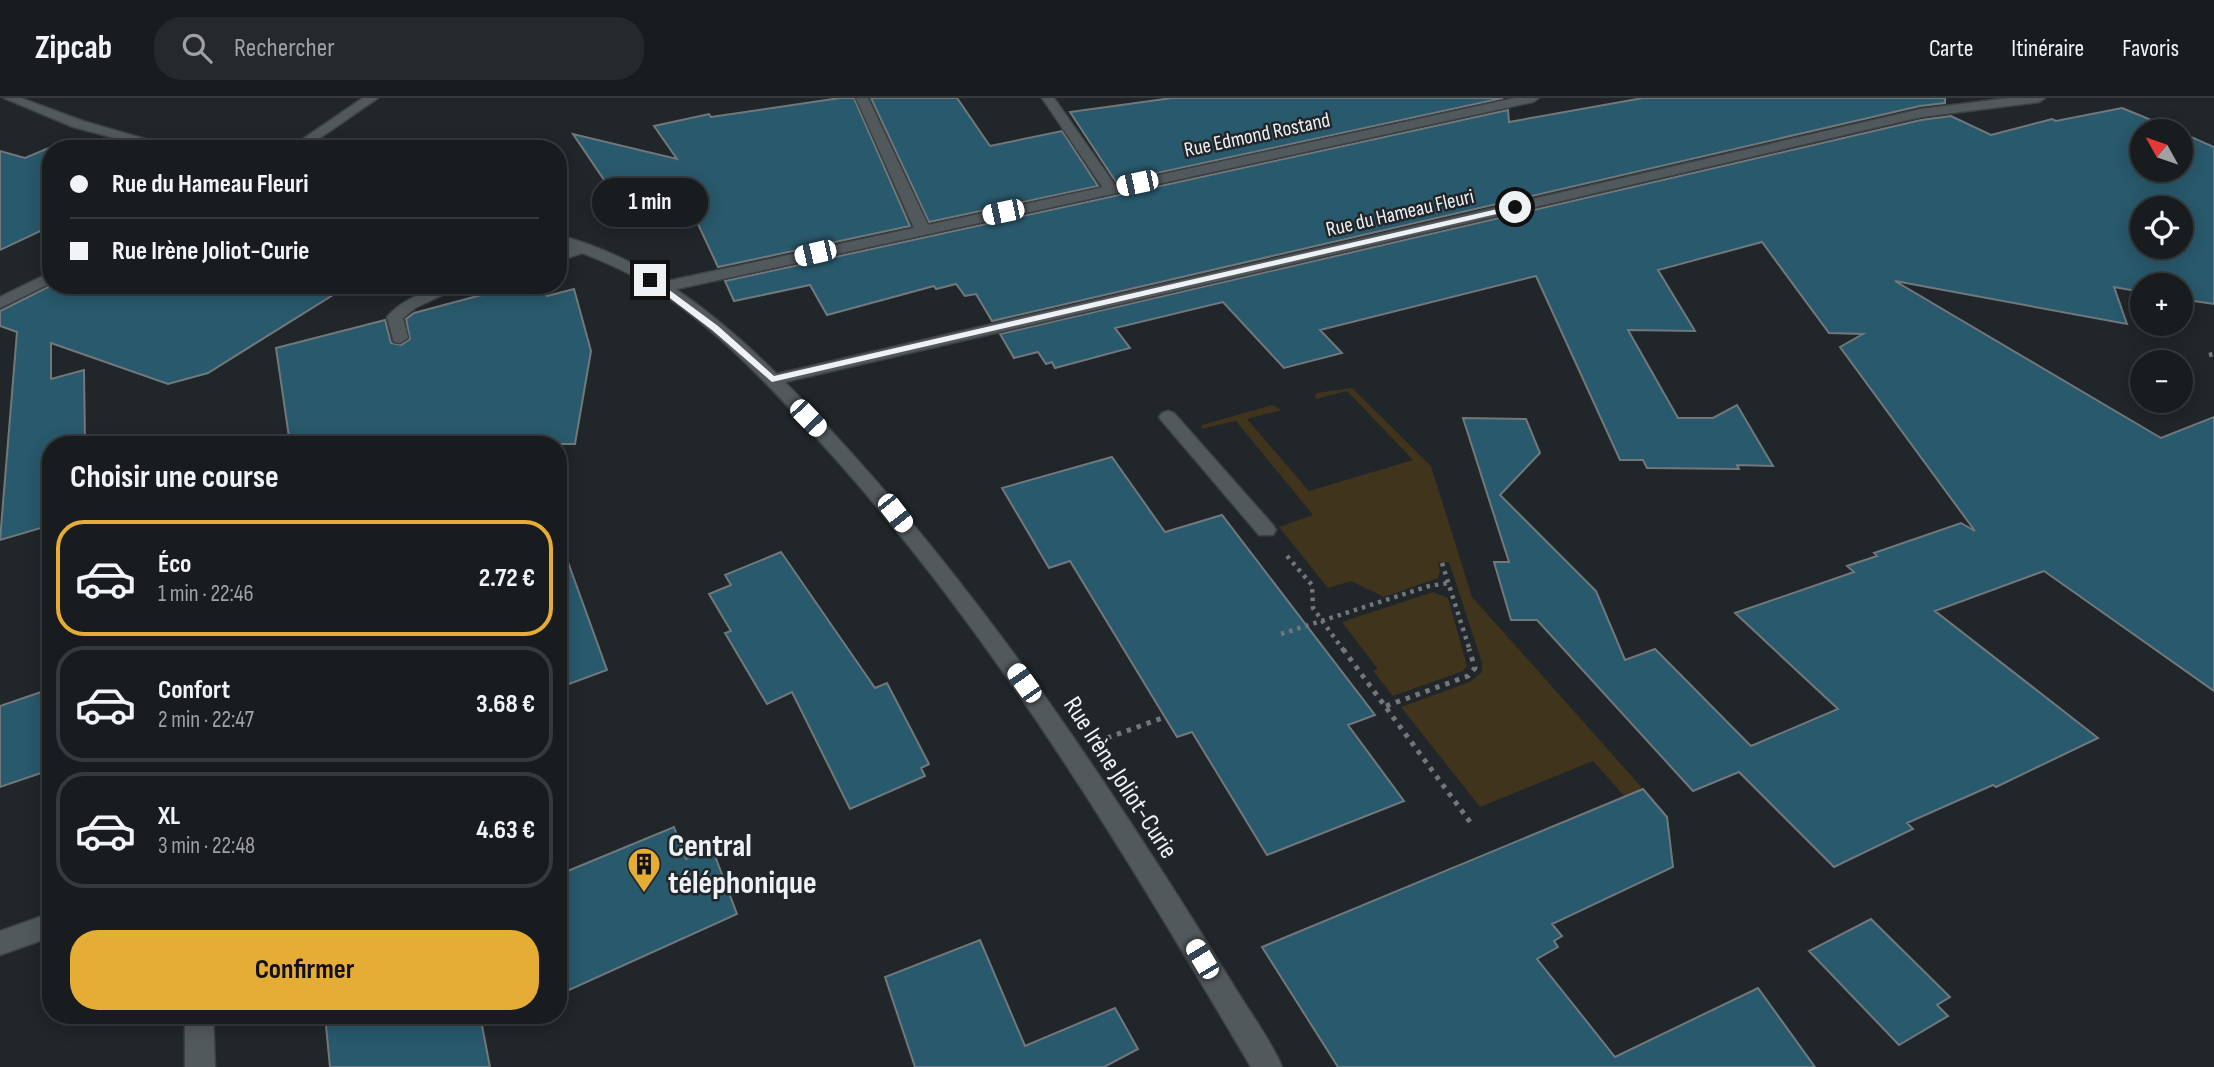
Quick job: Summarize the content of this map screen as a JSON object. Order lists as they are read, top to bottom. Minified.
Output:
{"streets":{"street":["Rue Edmond Rostand","Rue du Hameau Fleuri","Rue Irène Joliot-Curie"]},"crossings":[["Rue Edmond Rostand","Rue Irène Joliot-Curie"],["Rue du Hameau Fleuri","Rue Irène Joliot-Curie"]],"places":{"building":["Central téléphonique"]},"north":"top left","page":{"header":"Zipcab","search":"Rechercher","nav":["Carte","Itinéraire","Favoris"],"map_buttons":["+","−"],"banner":["Rue du Hameau Fleuri","Rue Irène Joliot-Curie"],"bubble":"1 min","heading":"Choisir une course","list":[{"name":"Éco","note":"1 min · 22:46","value":"2.72 €"},{"name":"Confort","note":"2 min · 22:47","value":"3.68 €"},{"name":"XL","note":"3 min · 22:48","value":"4.63 €"}],"buttons":"Confirmer"}}
